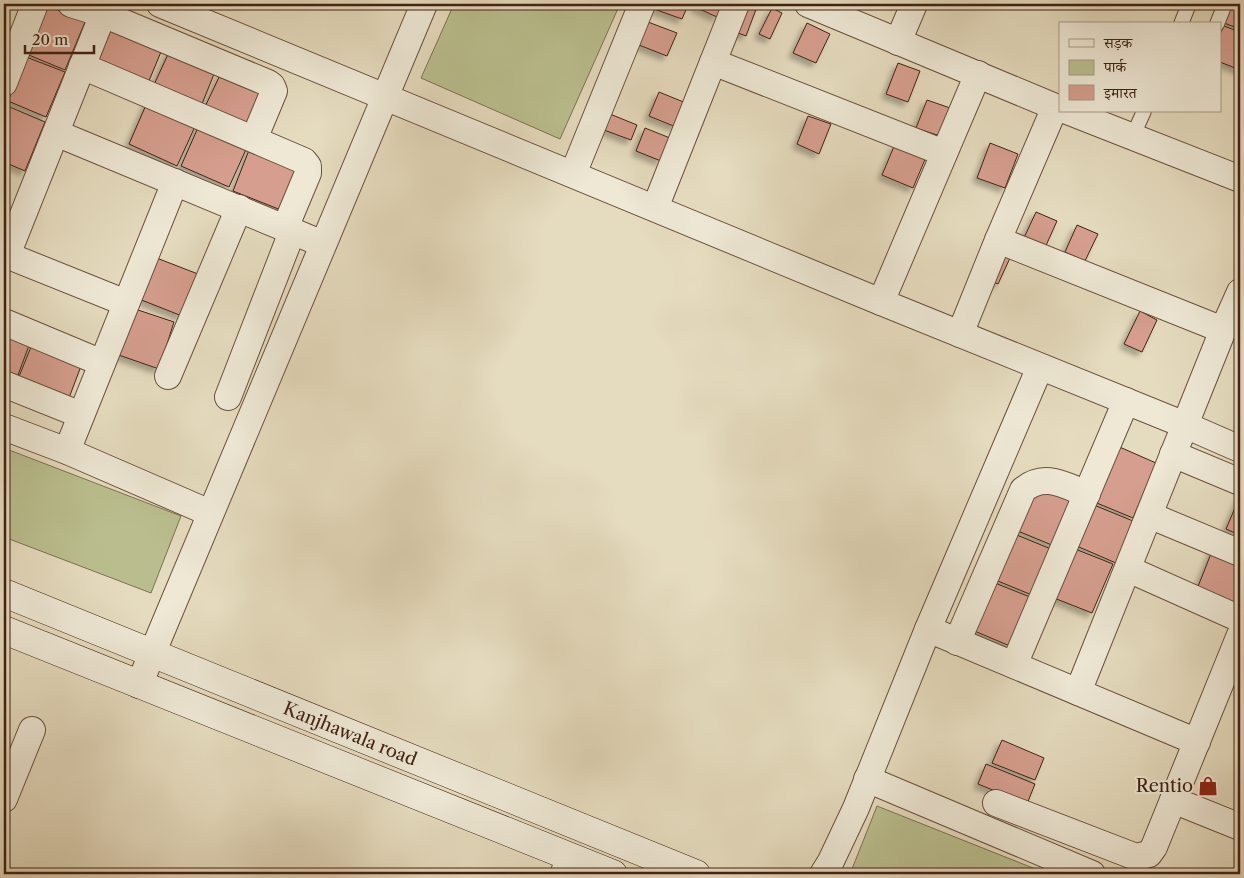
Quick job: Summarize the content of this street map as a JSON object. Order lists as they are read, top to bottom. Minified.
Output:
{"streets":{"main road":["Kanjhawala road"]},"places":{"shop":["Rentio"]},"legend":["सड़क","पार्क","इमारत"],"scale_bar":"20 m"}
